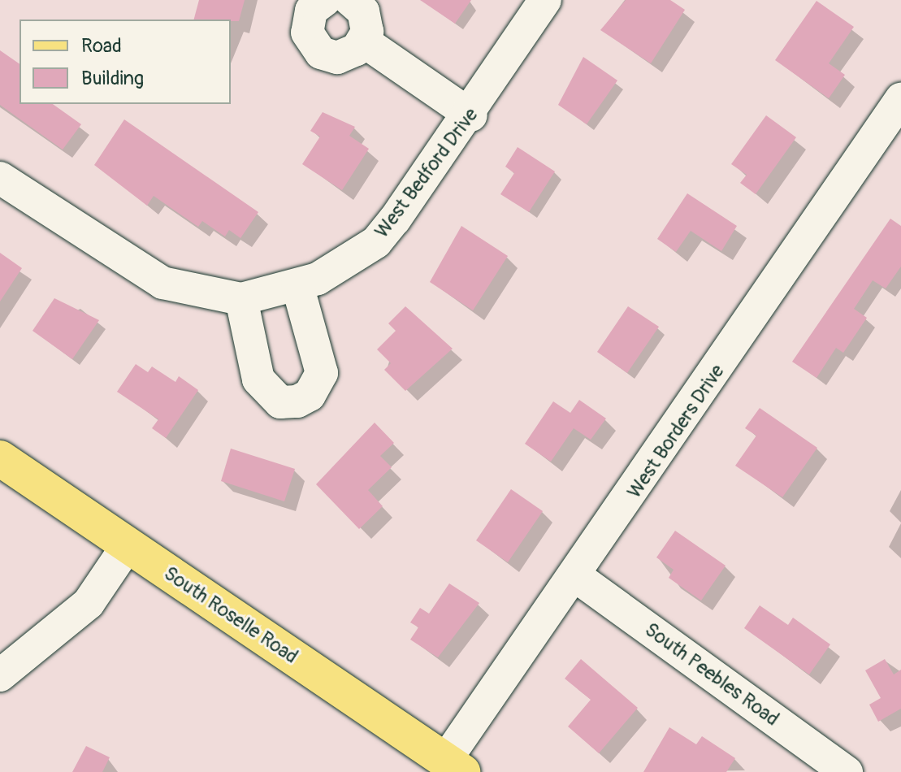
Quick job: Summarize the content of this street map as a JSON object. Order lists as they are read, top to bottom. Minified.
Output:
{"streets":{"main road":["South Roselle Road"],"street":["West Bedford Drive","West Borders Drive","South Peebles Road"]},"crossings":[["West Borders Drive","South Roselle Road"],["West Borders Drive","South Peebles Road"]],"legend":["Road","Building"]}
